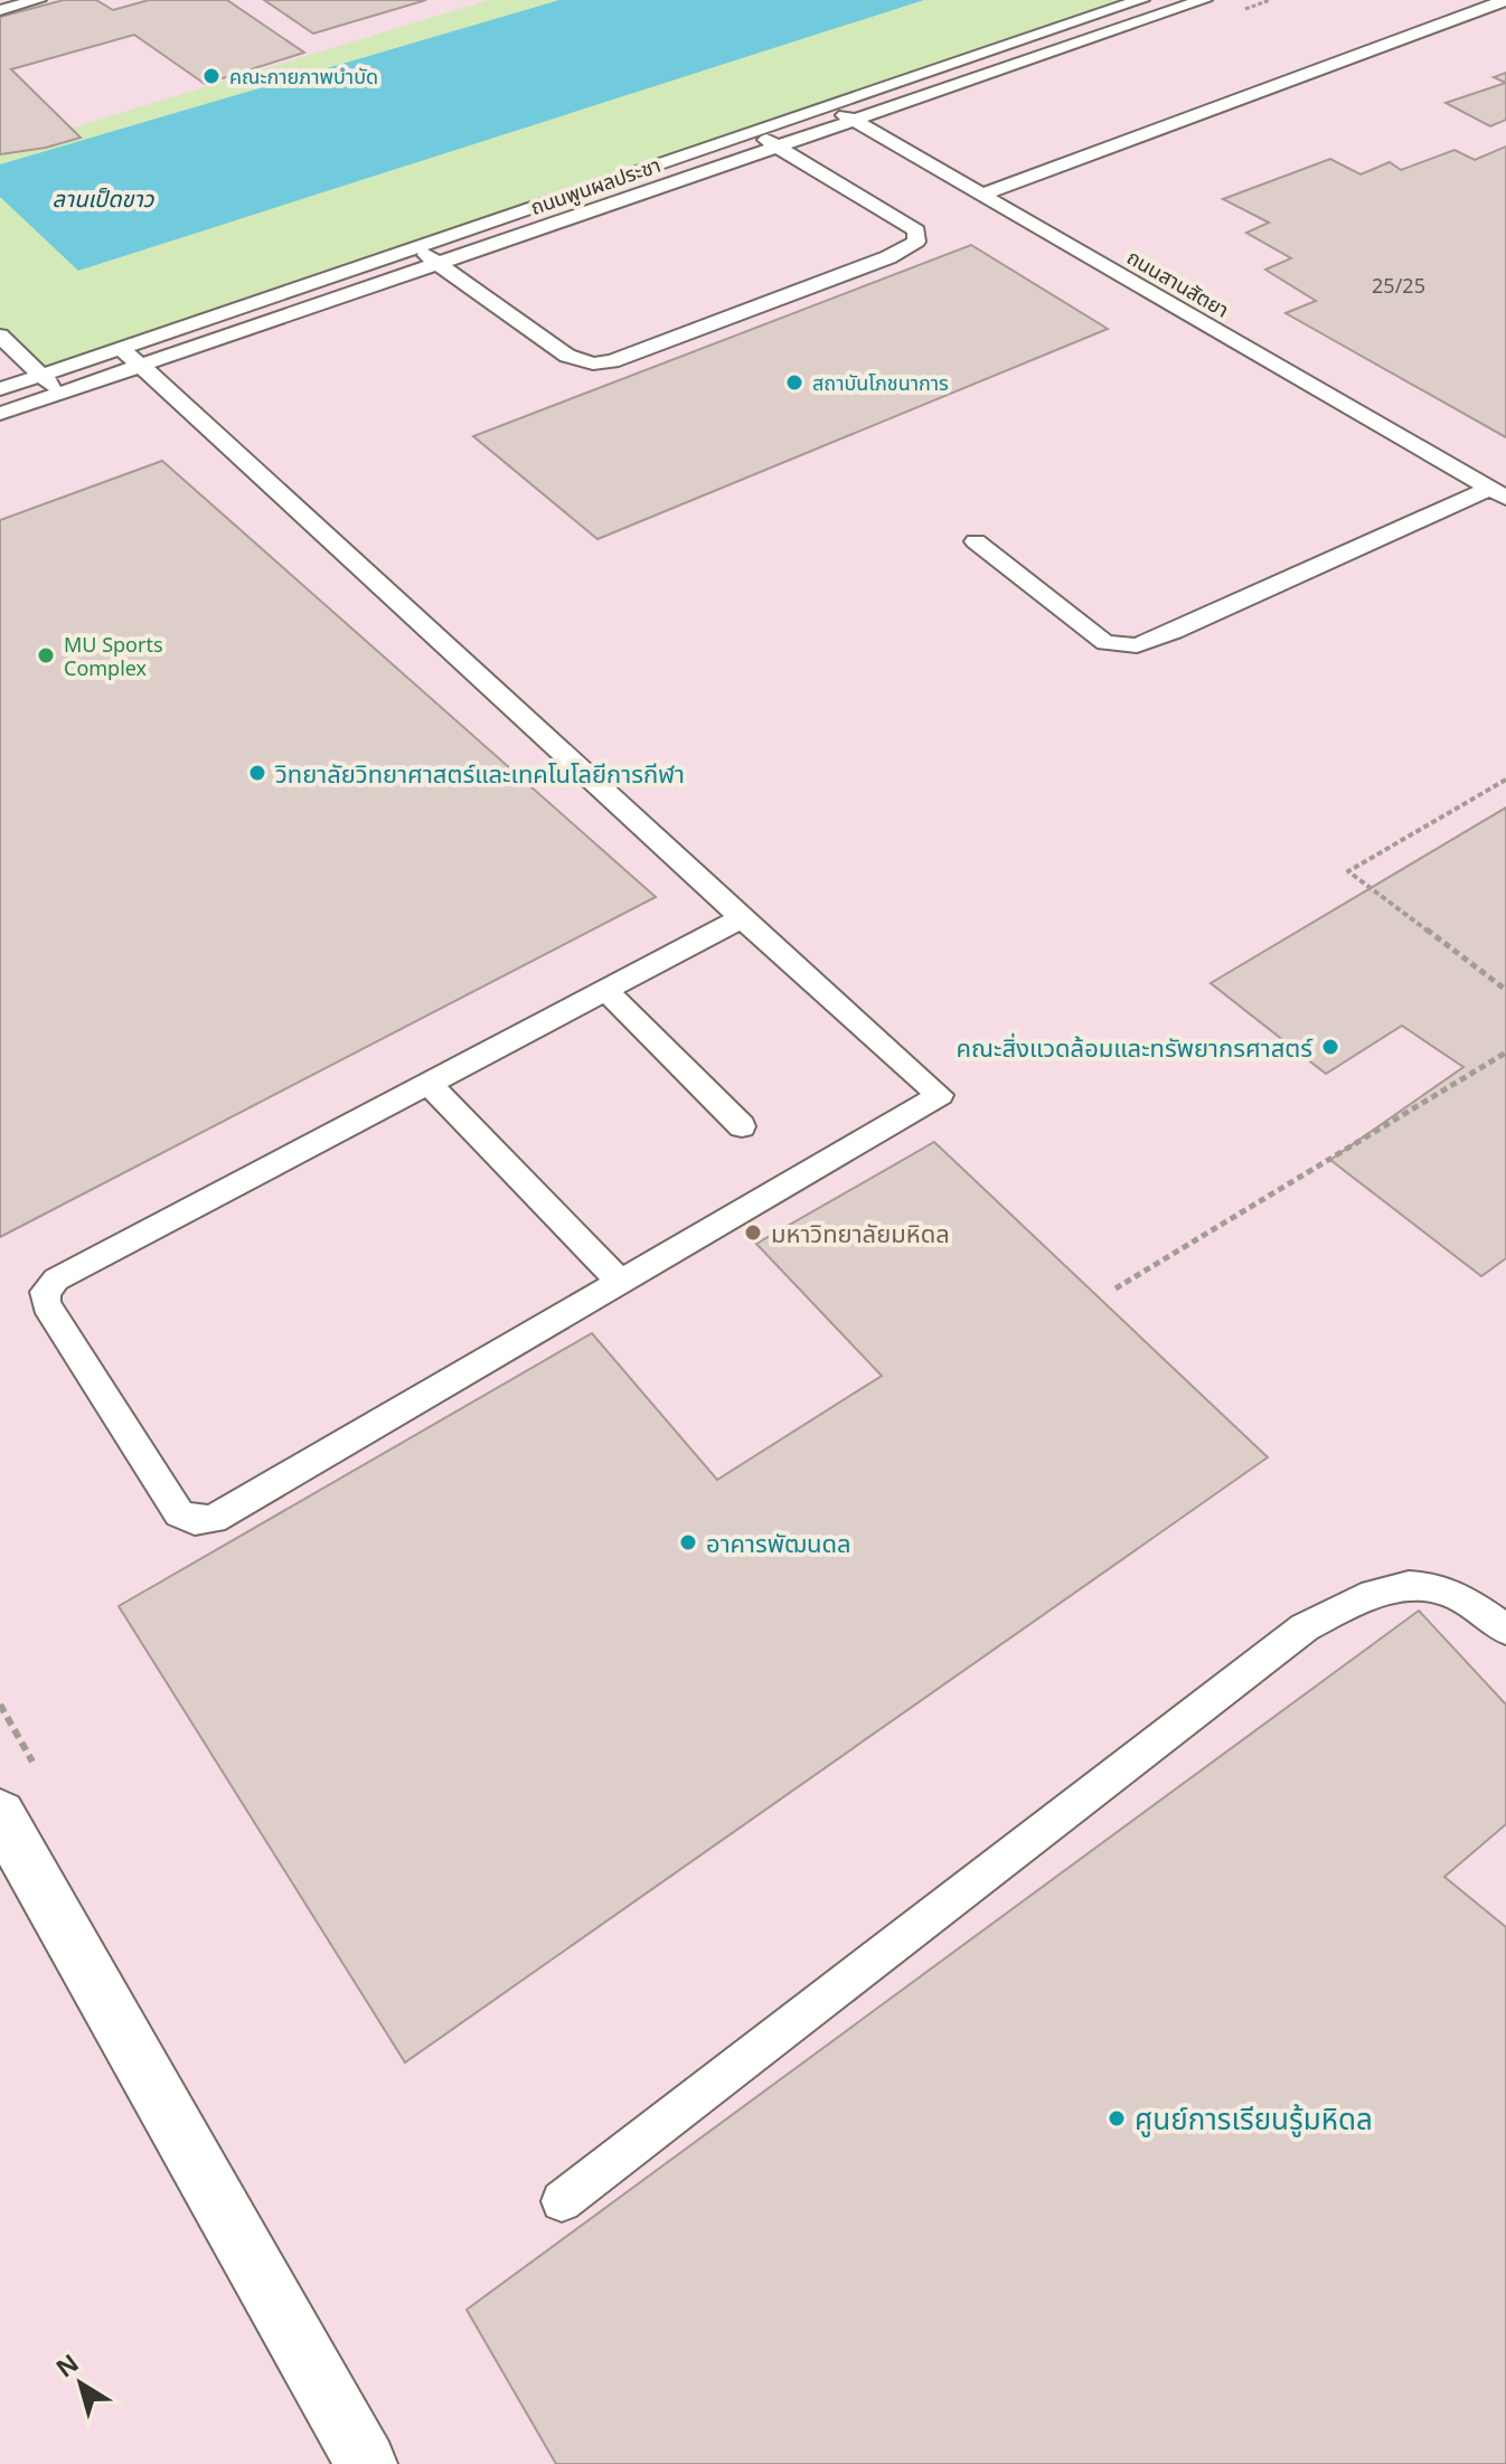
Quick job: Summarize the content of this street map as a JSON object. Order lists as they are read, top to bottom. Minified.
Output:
{"streets":{"lane":["ถนนพูนผลประชา","ถนนสานสัตยา"]},"crossings":[["ถนนพูนผลประชา","ถนนสานสัตยา"]],"water":["ลานเป็ดขาว"],"places":["คณะกายภาพบำบัด","สถาบันโภชนาการ","MU Sports Complex","วิทยาลัยวิทยาศาสตร์และเทคโนโลยีการกีฬา","คณะสิ่งแวดล้อมและทรัพยากรศาสตร์","มหาวิทยาลัยมหิดล","อาคารพัฒนดล","ศูนย์การเรียนรู้มหิดล"],"house_numbers":["25/25"],"north":"top left"}
